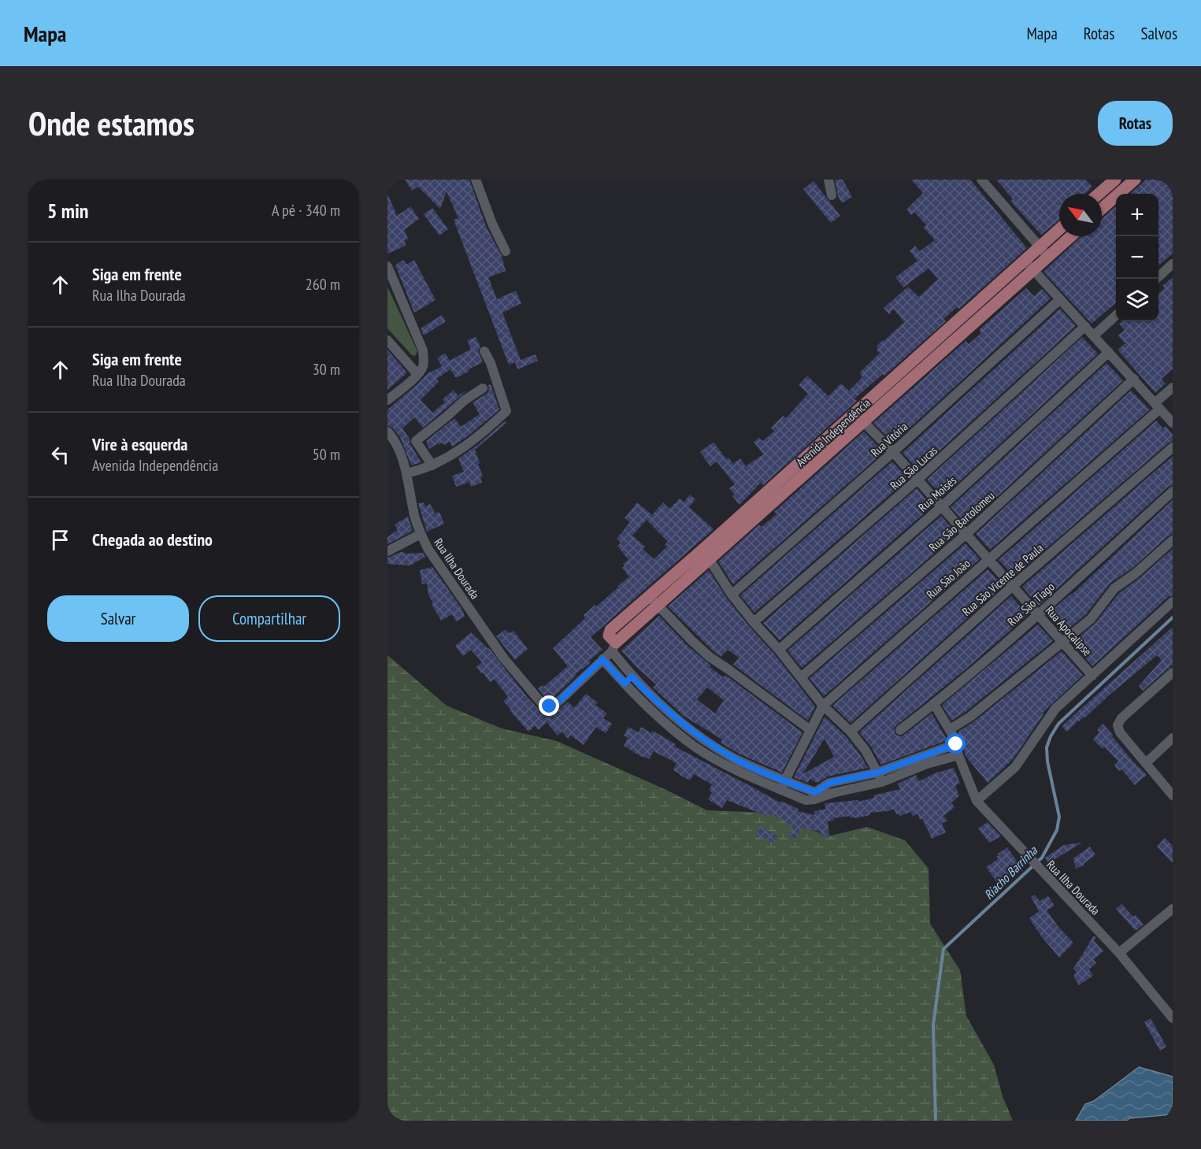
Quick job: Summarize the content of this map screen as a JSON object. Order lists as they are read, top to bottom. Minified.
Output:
{"streets":{"main road":["Avenida Independência"],"street":["Rua Vitória","Rua São Lucas","Rua Moisés","Rua São Bartolomeu","Rua Ilha Dourada","Rua São João","Rua São Vicente de Paula","Rua São Tiago","Rua Apocalipse"]},"crossings":[["Avenida Independência","Rua Apocalipse"],["Rua Vitória","Rua Apocalipse"],["Rua São Lucas","Rua Apocalipse"],["Rua Moisés","Rua Apocalipse"],["Rua São Bartolomeu","Rua Apocalipse"],["Rua Ilha Dourada","Rua São Tiago"],["Rua São João","Rua Apocalipse"],["Rua São Vicente de Paula","Rua Apocalipse"],["Rua São Tiago","Rua Apocalipse"]],"water":["Riacho Barrinha"],"north":"top left","page":{"header":"Mapa","nav":["Mapa","Rotas","Salvos"],"buttons":["Rotas",["Salvar","Compartilhar"]],"title":"Onde estamos","heading":["5 min","A pé · 340 m"],"map_buttons":["+","−"],"list":[["Siga em frente","Rua Ilha Dourada","260 m"],["Siga em frente","Rua Ilha Dourada","30 m"],["Vire à esquerda","Avenida Independência","50 m"],"Chegada ao destino"]}}
